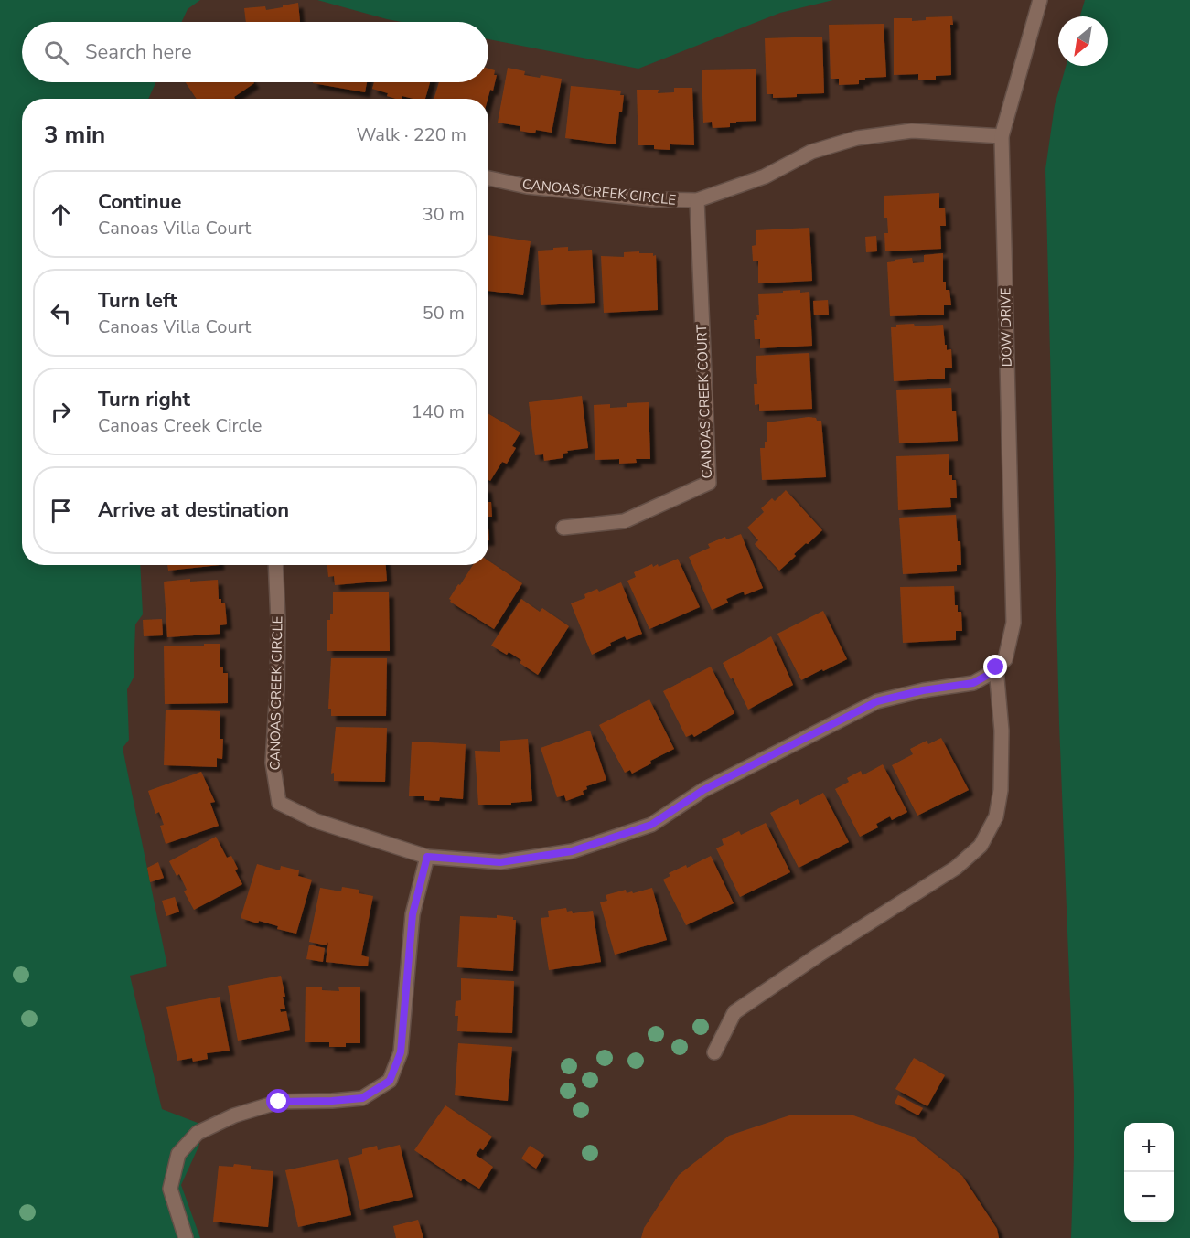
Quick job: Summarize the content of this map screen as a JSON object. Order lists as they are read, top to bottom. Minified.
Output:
{"streets":{"street":["CANOAS CREEK CIRCLE","DOW DRIVE","CANOAS CREEK COURT"]},"crossings":[["CANOAS CREEK CIRCLE","DOW DRIVE"],["CANOAS CREEK CIRCLE","CANOAS CREEK COURT"]],"north":"bottom left","page":{"search":"Search here","heading":["3 min","Walk · 220 m"],"list":[["Continue","Canoas Villa Court","30 m"],["Turn left","Canoas Villa Court","50 m"],["Turn right","Canoas Creek Circle","140 m"],"Arrive at destination"],"map_buttons":["+","−"]}}
